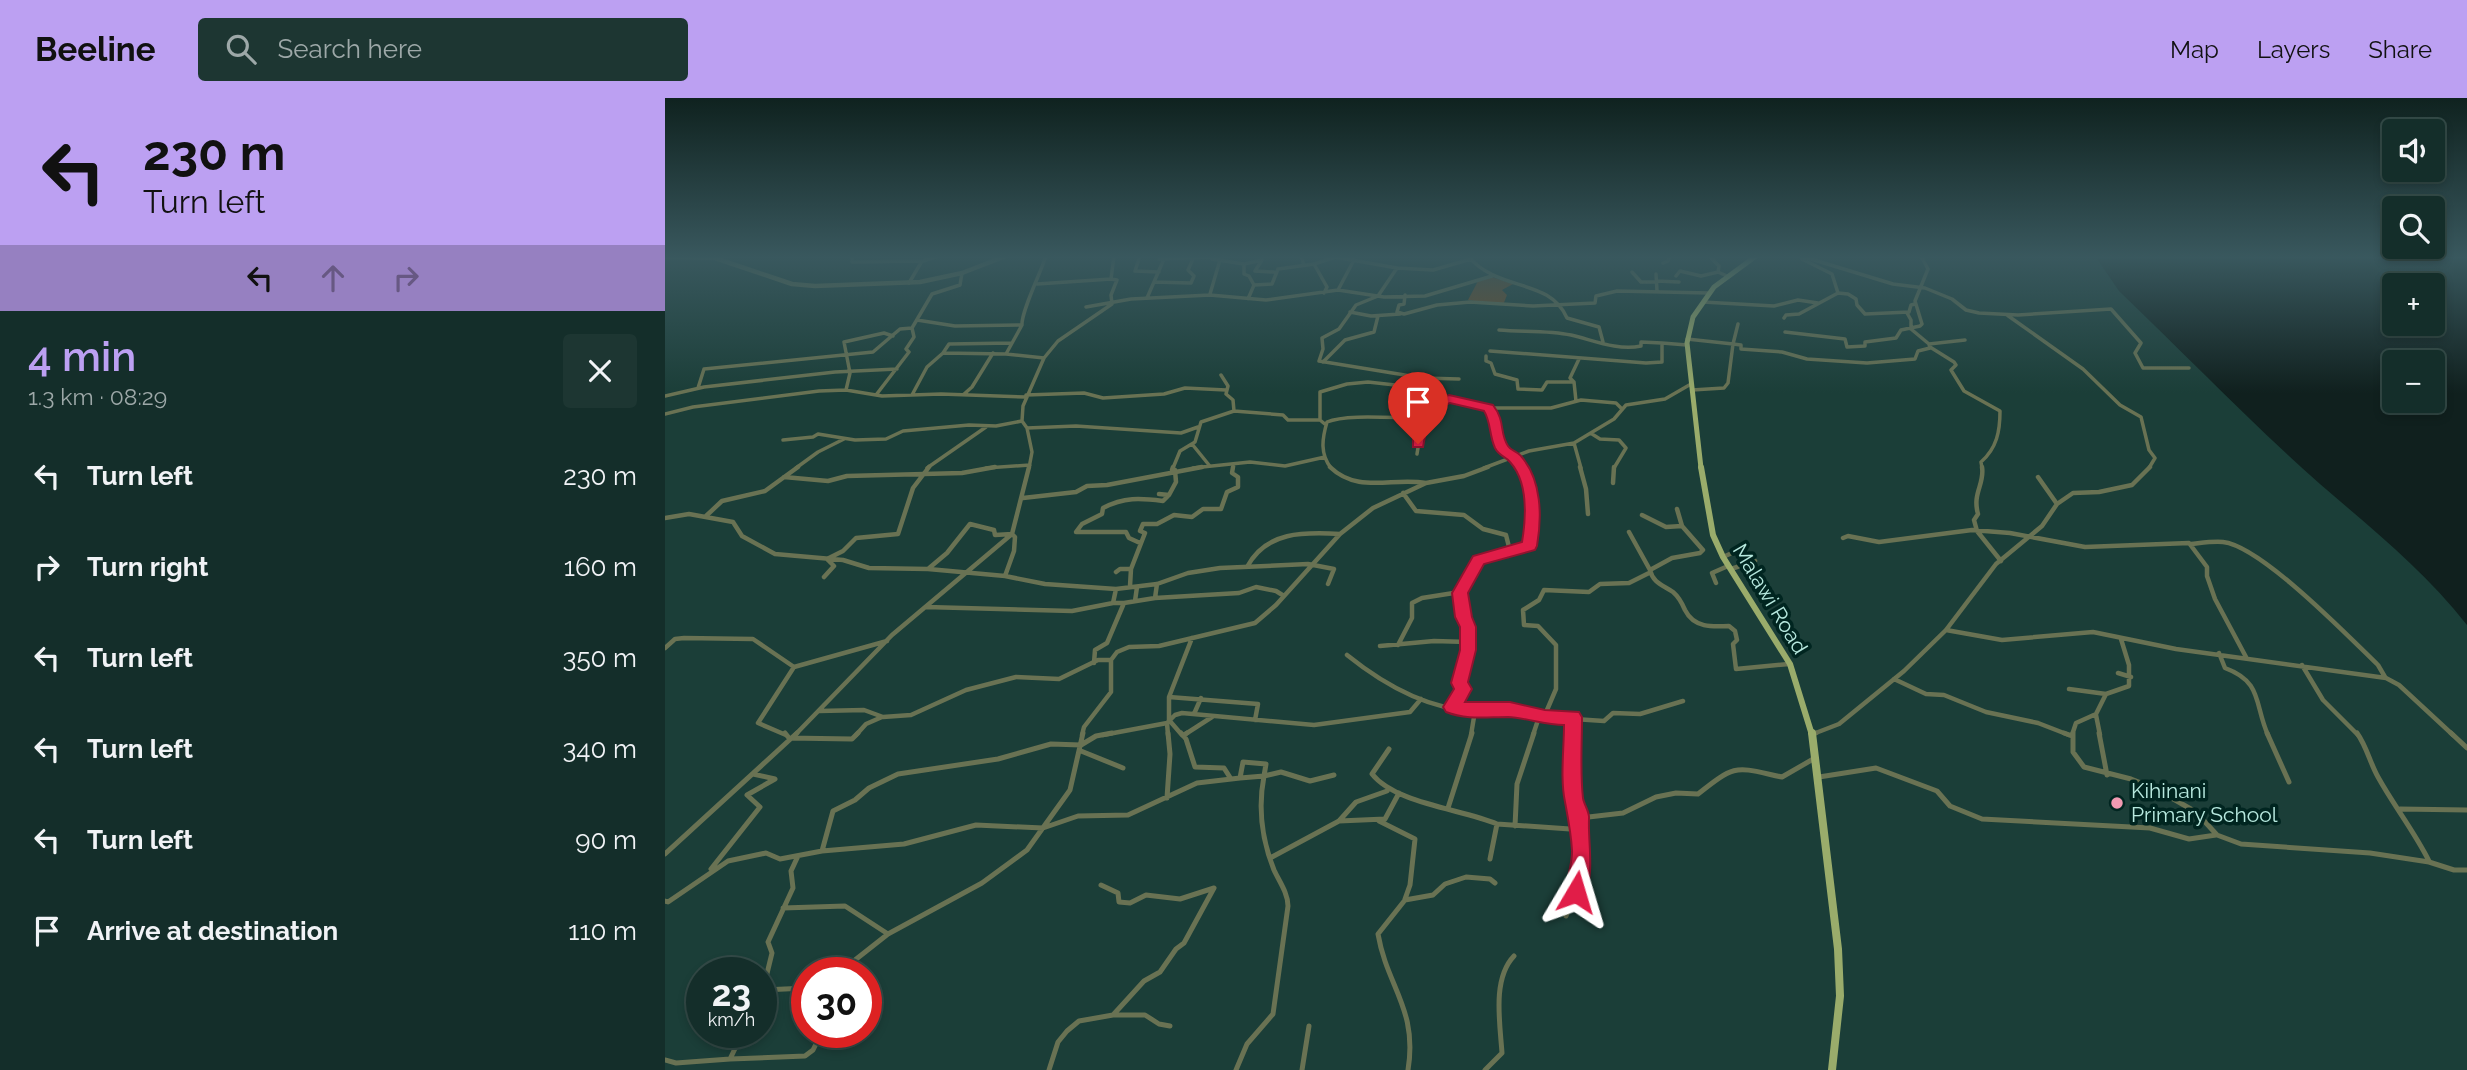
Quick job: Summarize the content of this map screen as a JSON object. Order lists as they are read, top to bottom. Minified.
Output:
{"streets":{"main road":["Malawi Road"]},"places":["Kihinani Primary School"],"page":{"header":"Beeline","search":"Search here","nav":["Map","Layers","Share"],"turn":["230 m","Turn left"],"map_buttons":["+","−"],"heading":["4 min","1.3 km · 08:29"],"list":[{"name":"Turn left","value":"230 m"},{"name":"Turn right","value":"160 m"},{"name":"Turn left","value":"350 m"},{"name":"Turn left","value":"340 m"},{"name":"Turn left","value":"90 m"},{"name":"Arrive at destination","value":"110 m"}],"speed":"23 km/h","limit":"30"}}
